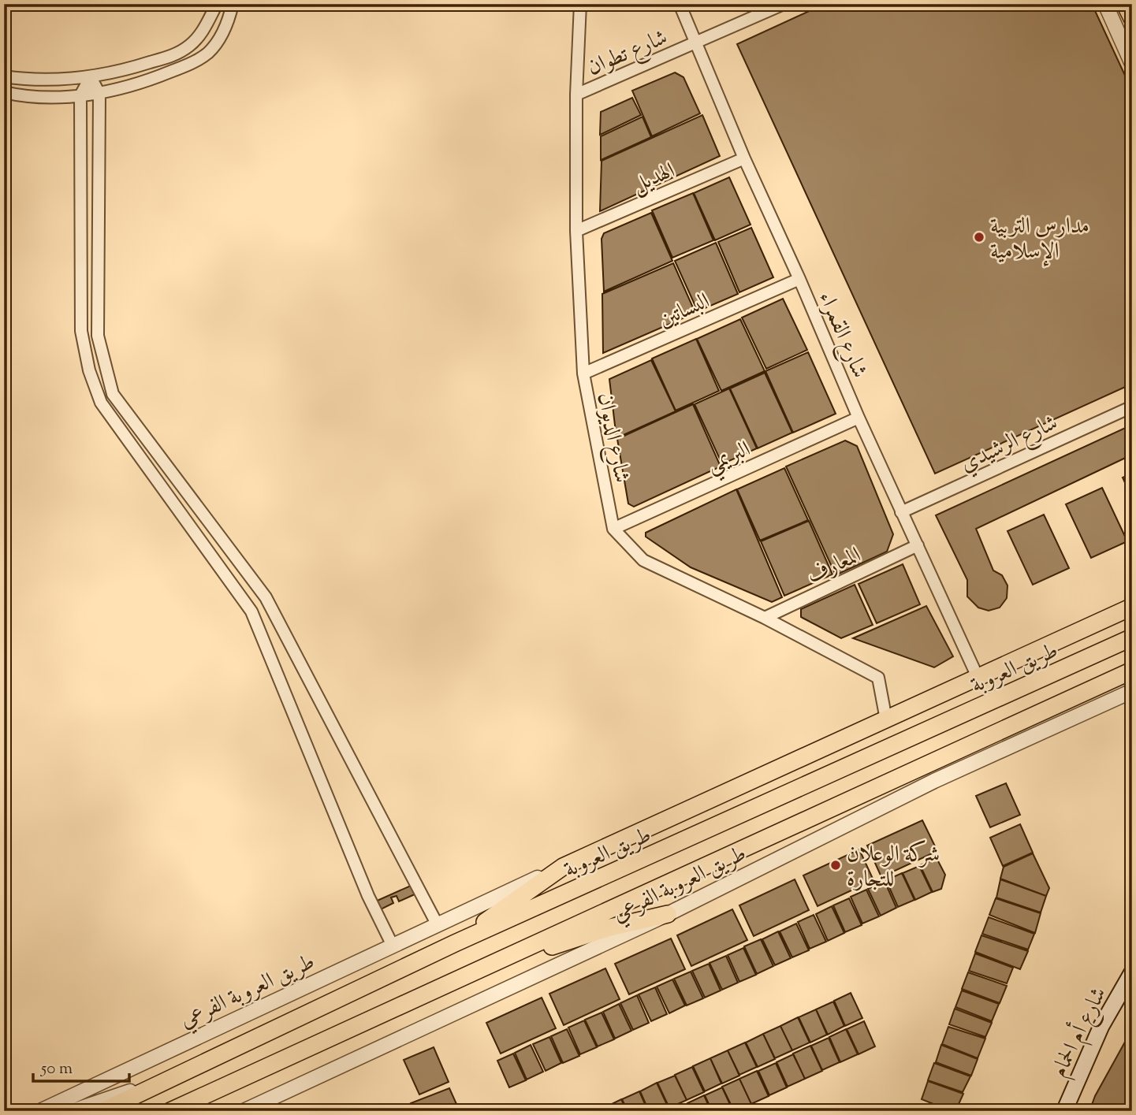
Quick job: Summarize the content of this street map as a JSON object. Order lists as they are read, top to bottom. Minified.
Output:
{"streets":{"main road":["طريق العروبة","طريق العروبة الفرعي","شارع أم الحمام"],"street":["شارع تطوان","الهديل","البساتين","شارع القمراء","شارع الديوان","شارع الرشيدي","البريمي","المعارف"]},"crossings":[["شارع تطوان","شارع القمراء"],["شارع تطوان","شارع الديوان"],["الهديل","شارع القمراء"],["الهديل","شارع الديوان"],["البساتين","شارع القمراء"],["البساتين","شارع الديوان"],["شارع القمراء","شارع الرشيدي"],["شارع القمراء","البريمي"],["شارع القمراء","المعارف"],["شارع القمراء","طريق العروبة الفرعي"],["شارع الديوان","البريمي"],["طريق العروبة","طريق العروبة الفرعي"]],"places":["مدارس التربية الإسلامية","شركة الوعلان للتجارة"],"scale_bar":"50 m"}
